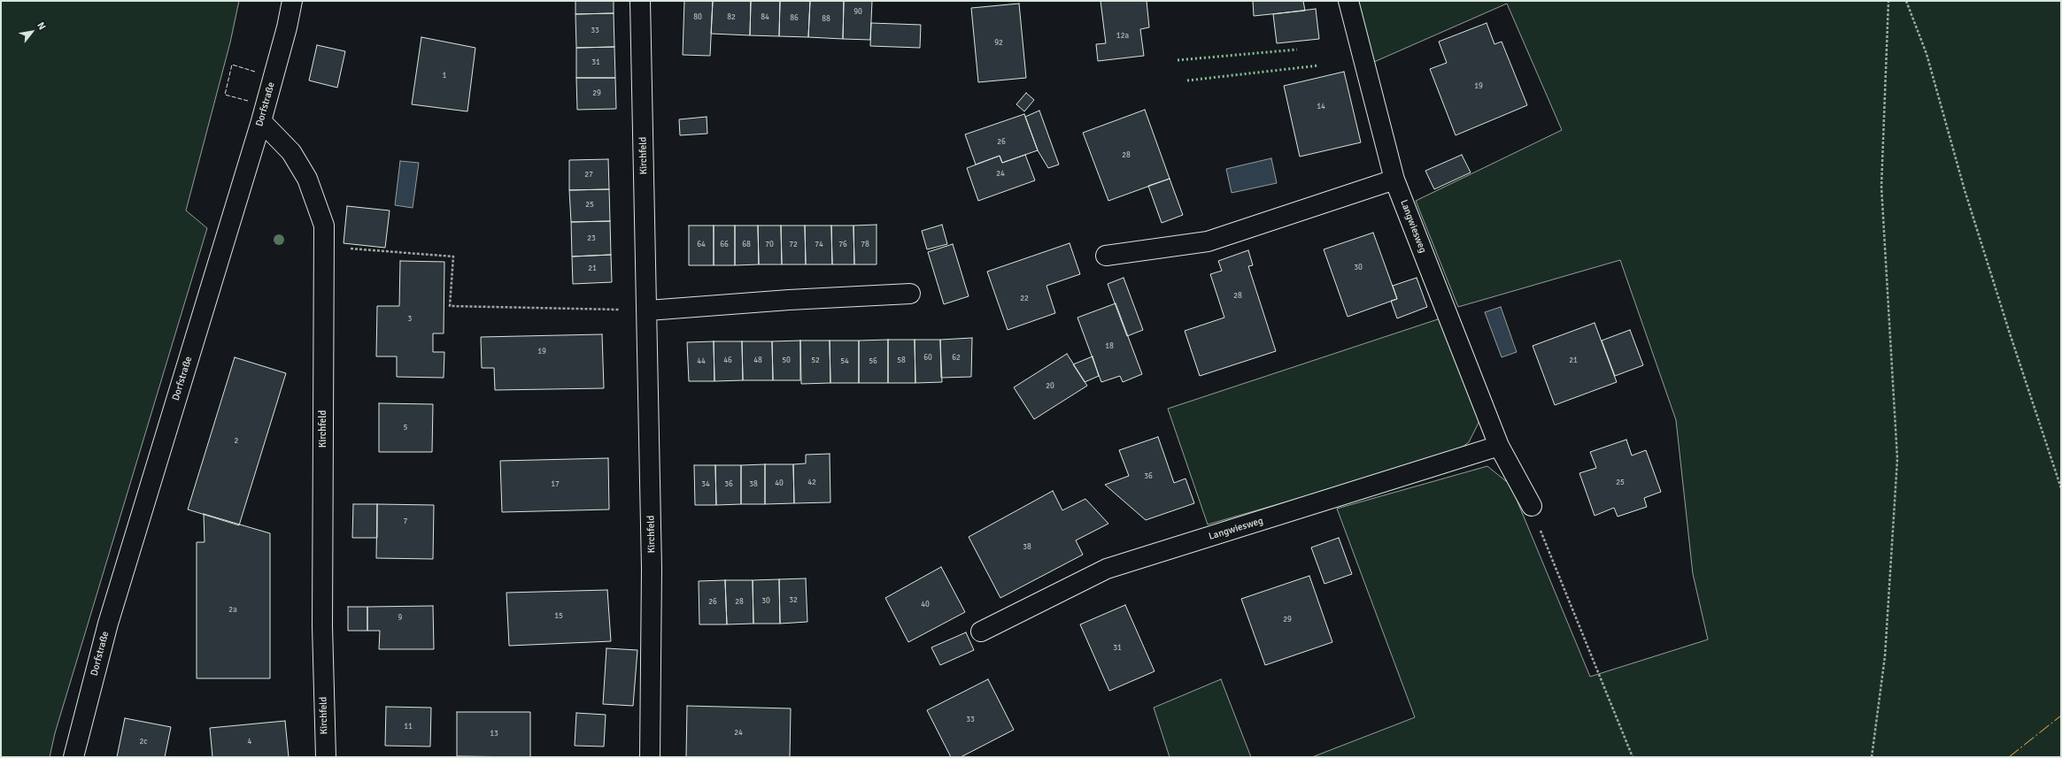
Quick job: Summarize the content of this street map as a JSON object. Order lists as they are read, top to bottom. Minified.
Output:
{"streets":{"street":["Dorfstraße","Kirchfeld","Langwiesweg"]},"crossings":[["Dorfstraße","Kirchfeld"]],"house_numbers":["90","80","82","84","86","88","33","12a","92","31","1","19","29","14","26","28","24","27","25","23","64","66","68","70","72","74","76","78","30","21","28","22","3","18","19","60","62","46","48","50","52","58","21","44","54","56","20","5","2","36","42","25","40","17","34","36","38","7","38","32","30","26","28","40","2a","15","9","29","31","33","11","24","13","2c","4"],"north":"top right"}
